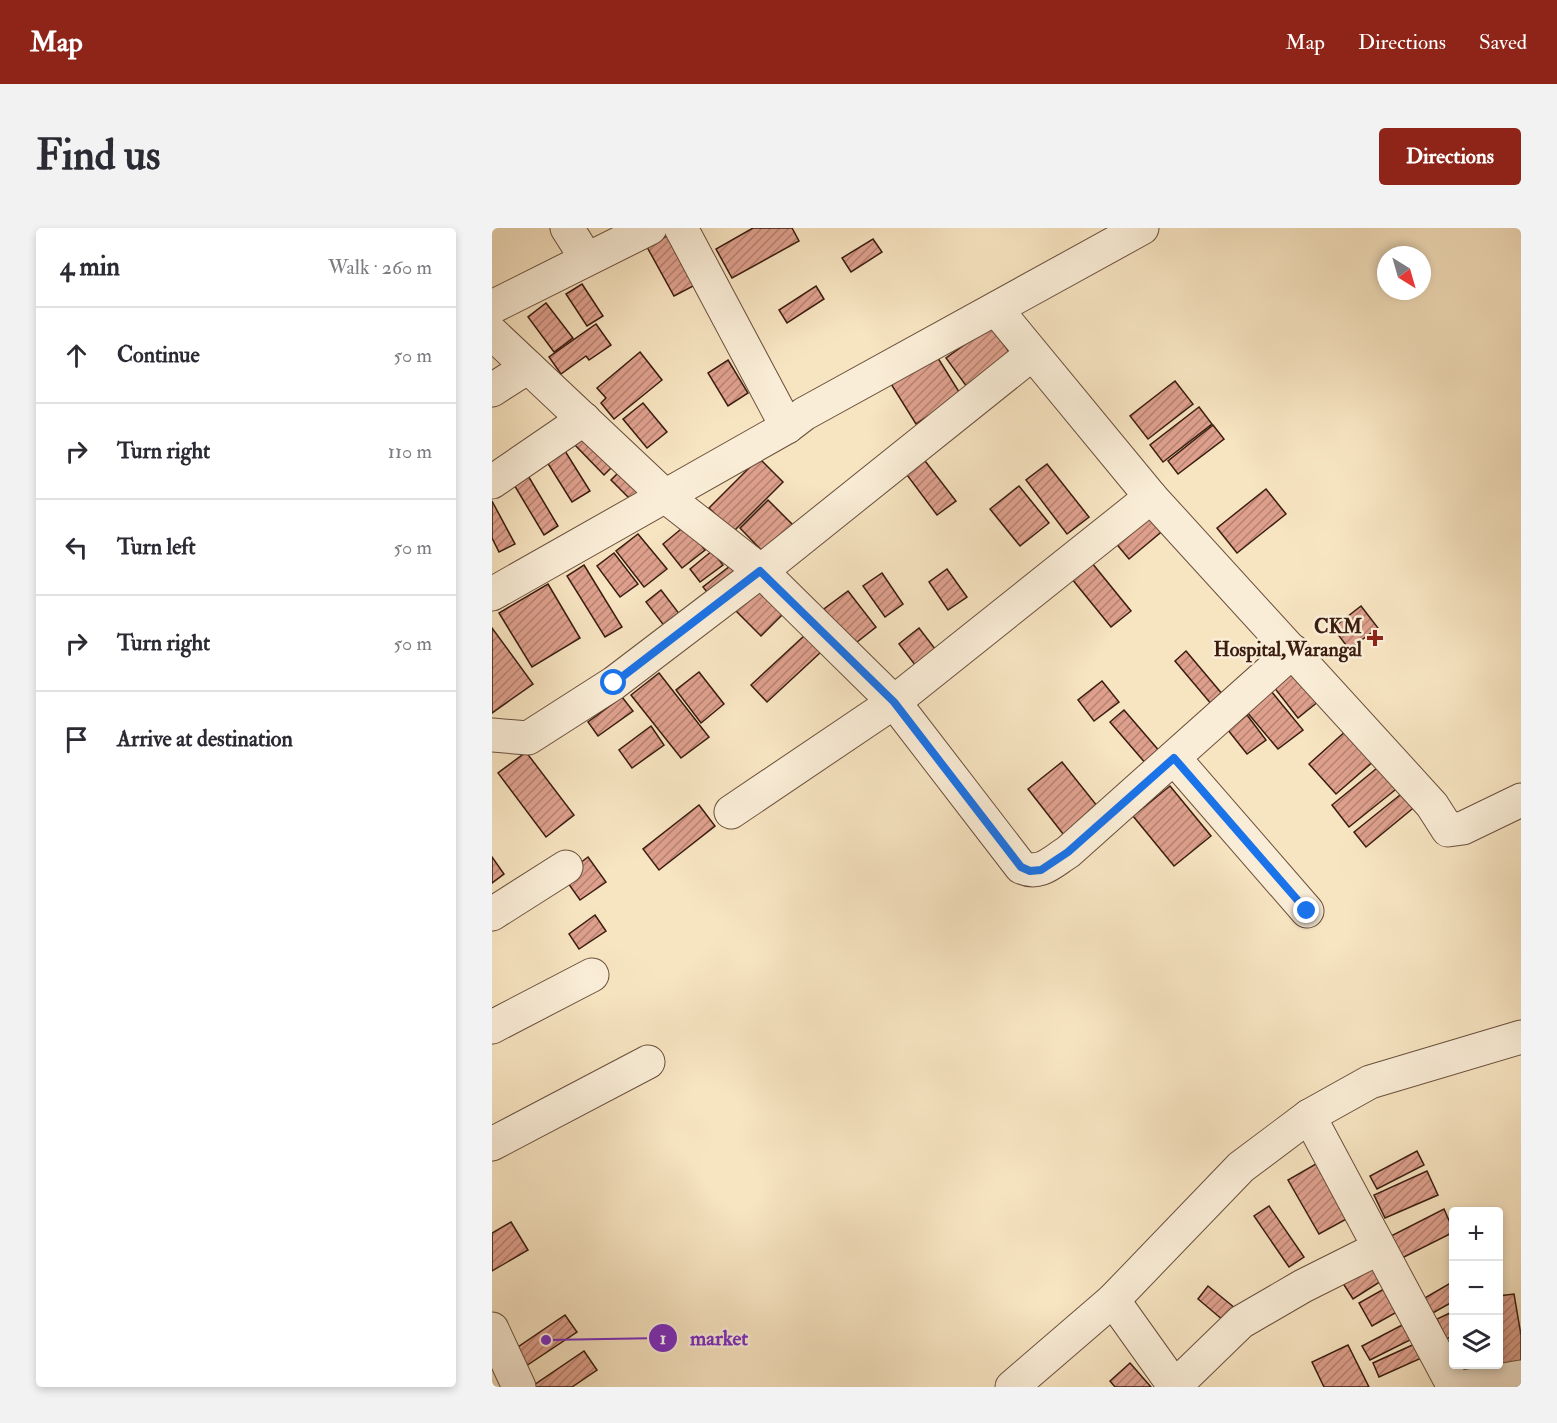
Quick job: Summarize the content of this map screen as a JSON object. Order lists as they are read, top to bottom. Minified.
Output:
{"places":{"health":["CKM Hospital,Warangal"],"other":["market"]},"north":"bottom right","page":{"header":"Map","nav":["Map","Directions","Saved"],"buttons":"Directions","title":"Find us","heading":["4 min","Walk · 260 m"],"list":[["Continue","50 m"],["Turn right","110 m"],["Turn left","50 m"],["Turn right","50 m"],"Arrive at destination"],"map_buttons":["+","−"]}}
